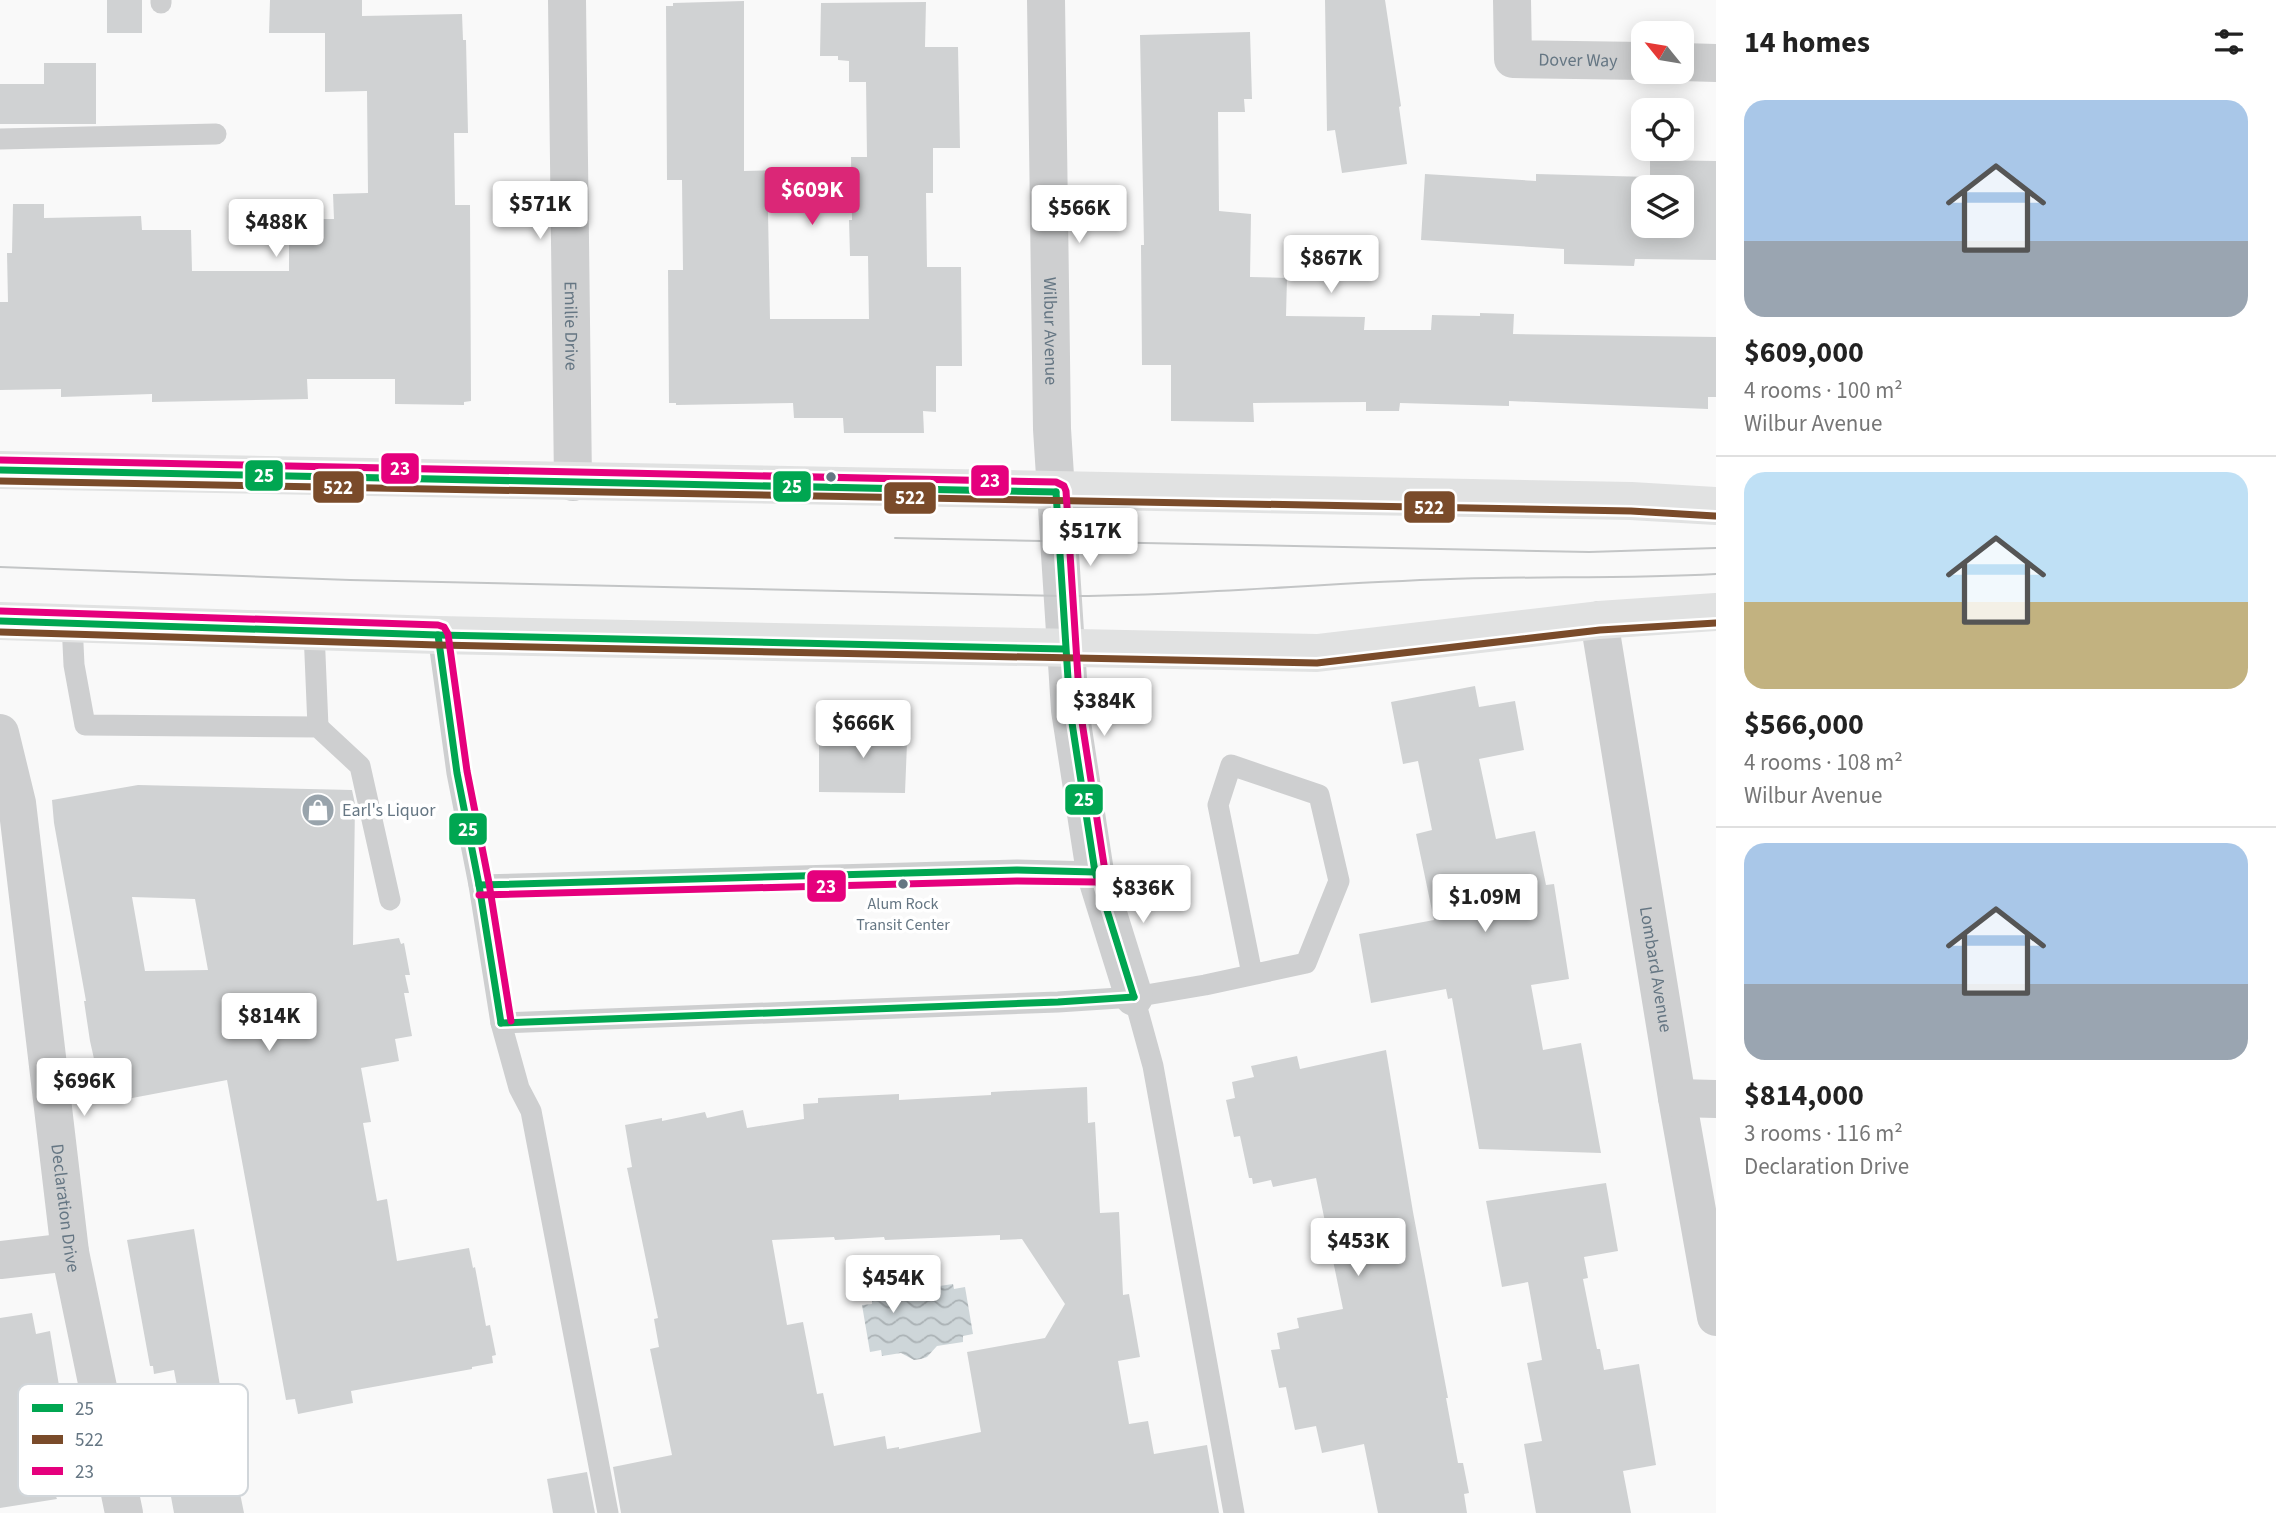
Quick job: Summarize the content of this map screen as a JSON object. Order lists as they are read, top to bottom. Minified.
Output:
{"streets":{"street":["Dover Way","Emilie Drive","Wilbur Avenue","Lombard Avenue","Declaration Drive"]},"places":{"shop":["Earl's Liquor"],"other":["Alum Rock Transit Center"]},"lines":["transit line 23","transit line 25","transit line 522"],"legend":["25","522","23"],"north":"top left","page":{"heading":"14 homes","list":[{"name":"$609,000","note":"4 rooms · 100 m² · Wilbur Avenue"},{"name":"$566,000","note":"4 rooms · 108 m² · Wilbur Avenue"},{"name":"$814,000","note":"3 rooms · 116 m² · Declaration Drive"}],"price":["$609K","$571K","$566K","$488K","$867K","$517K","$384K","$666K","$836K","$1.09M","$814K","$696K","$453K","$454K"]}}
